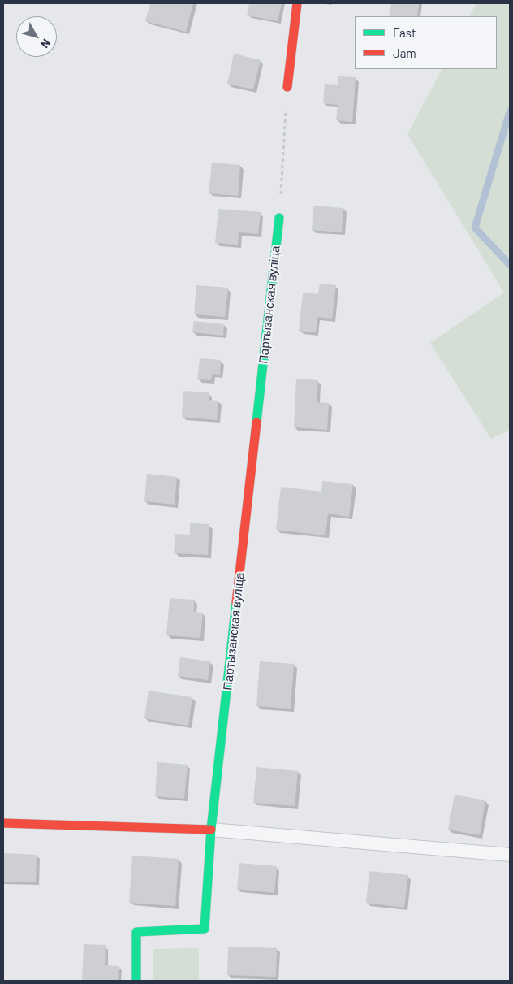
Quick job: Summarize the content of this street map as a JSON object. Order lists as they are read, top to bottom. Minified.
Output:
{"streets":{"street":["Партызанская вуліца"]},"legend":["Fast","Jam"],"north":"bottom right"}
